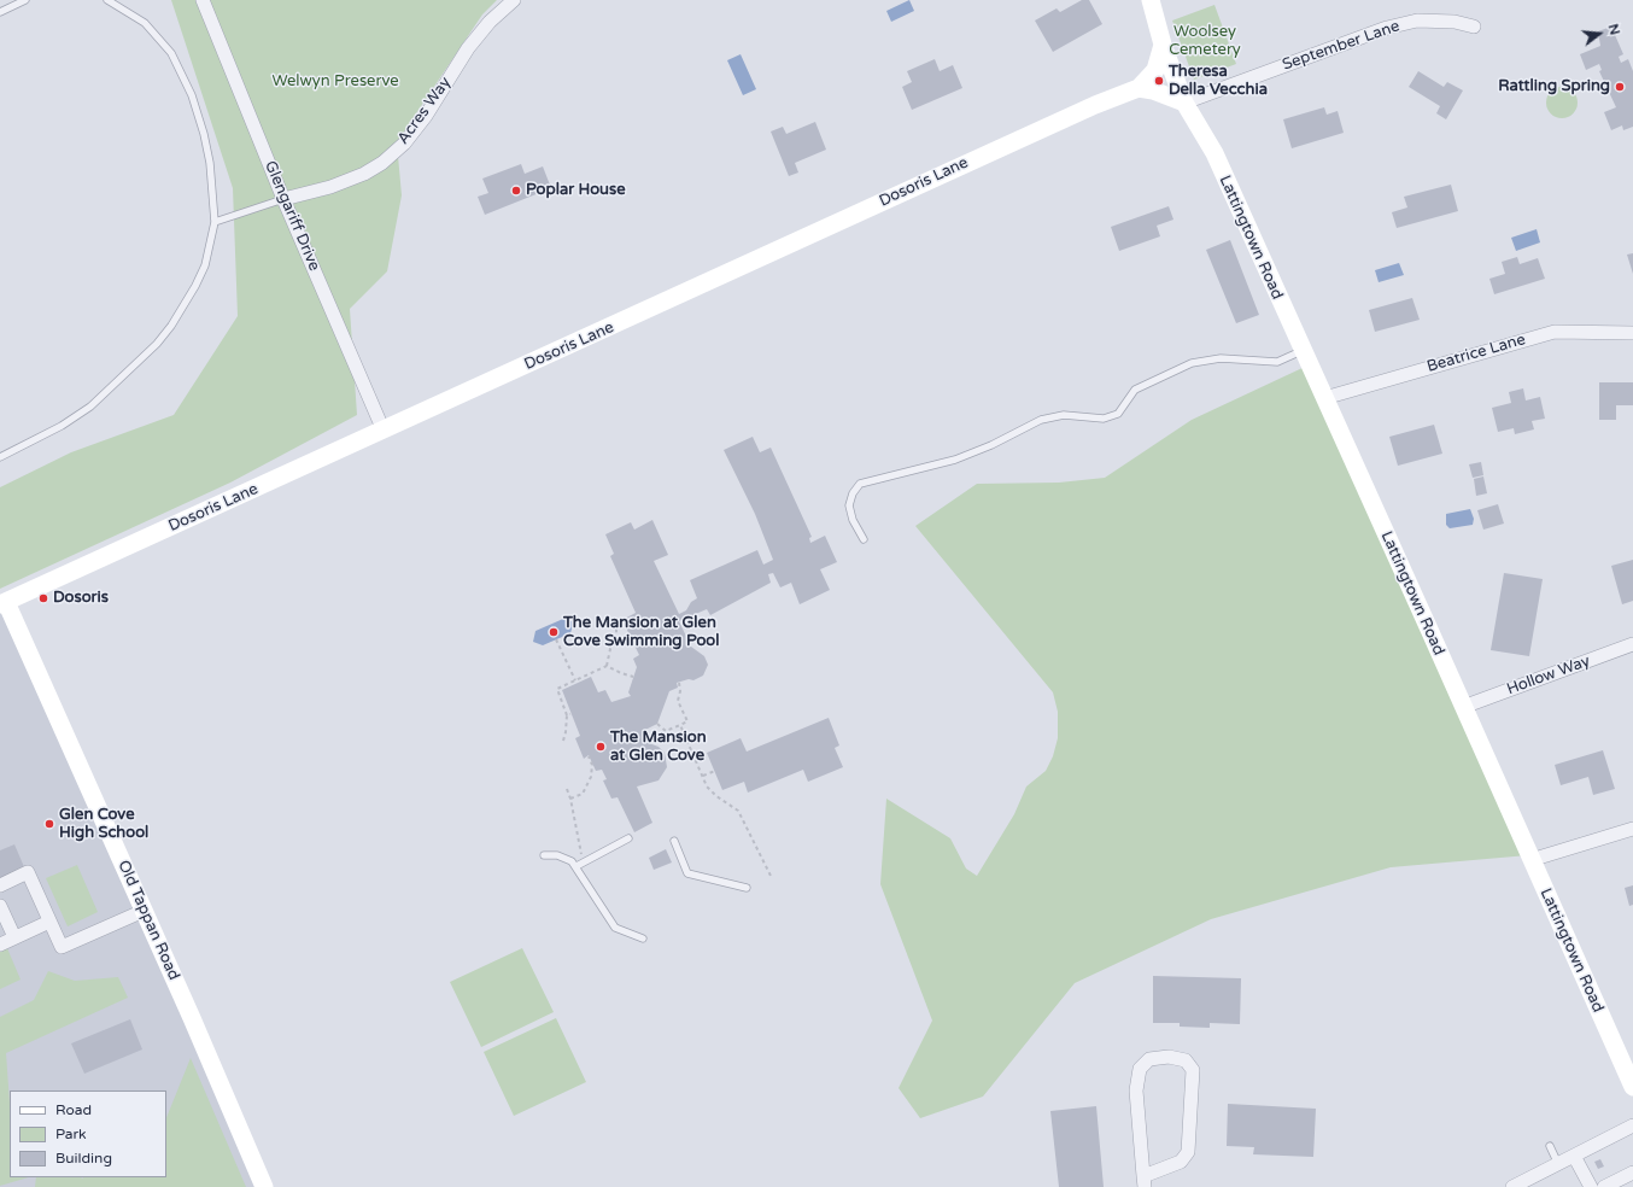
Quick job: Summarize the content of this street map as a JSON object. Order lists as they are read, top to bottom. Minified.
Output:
{"streets":{"street":["September Lane","Acres Way","Dosoris Lane","Glengariff Drive","Lattingtown Road","Beatrice Lane","Hollow Way","Old Tappan Road"]},"crossings":[["September Lane","Lattingtown Road"],["Acres Way","Glengariff Drive"],["Dosoris Lane","Glengariff Drive"],["Dosoris Lane","Old Tappan Road"],["Lattingtown Road","Beatrice Lane"],["Lattingtown Road","Hollow Way"]],"parks":["Woolsey Cemetery","Welwyn Preserve"],"places":["Theresa Della Vecchia","Rattling Spring","Poplar House","Dosoris","The Mansion at Glen Cove Swimming Pool","The Mansion at Glen Cove","Glen Cove High School"],"legend":["Road","Park","Building"],"north":"right"}
